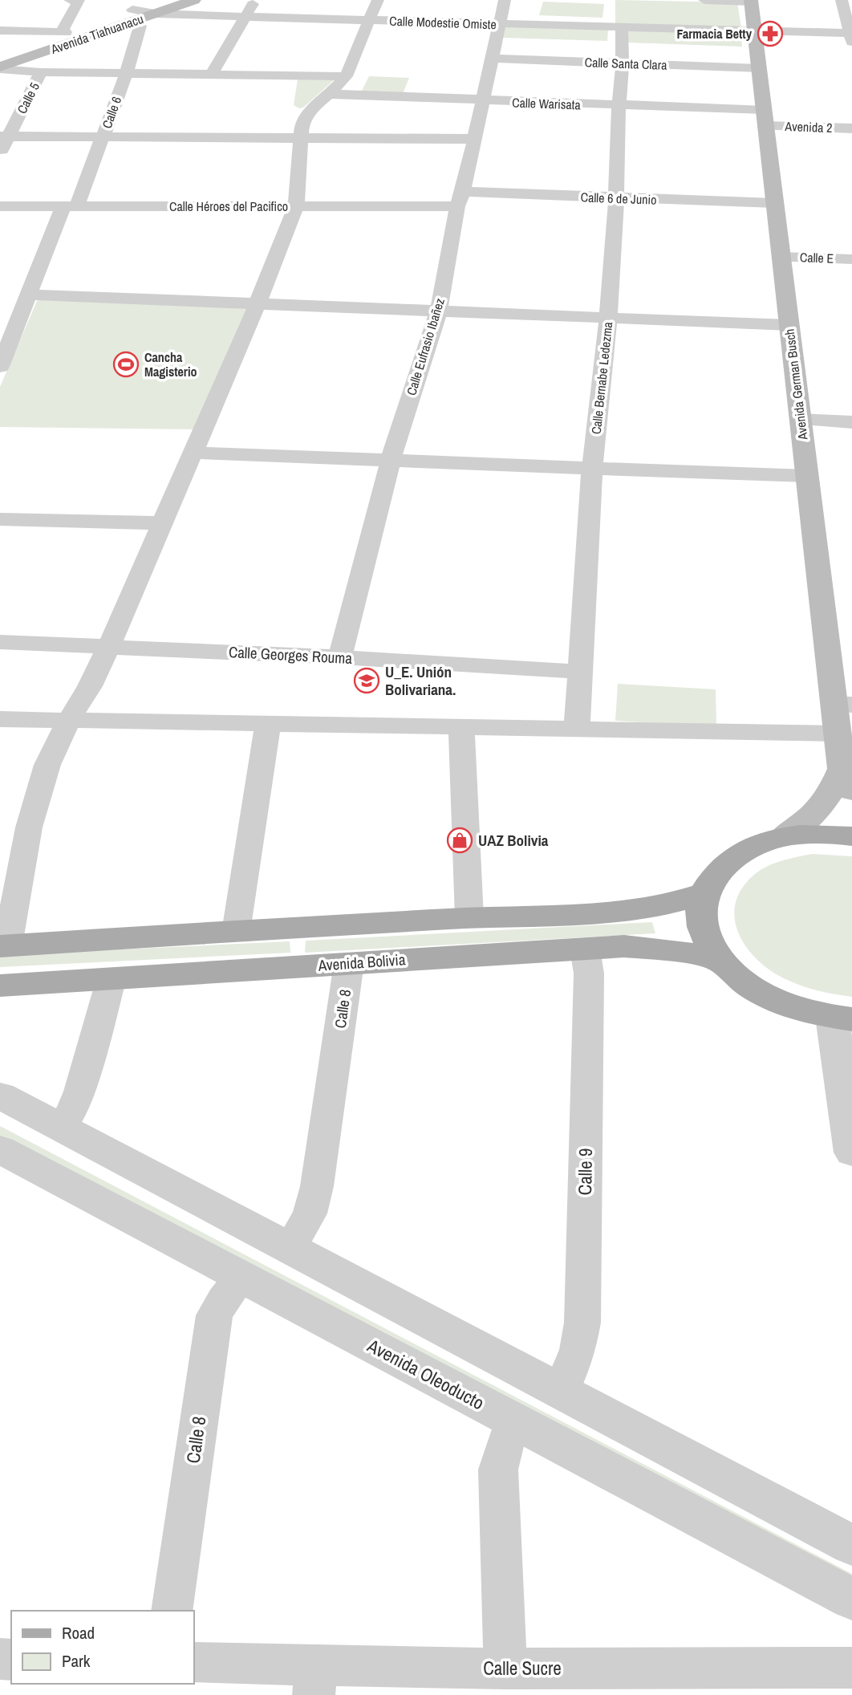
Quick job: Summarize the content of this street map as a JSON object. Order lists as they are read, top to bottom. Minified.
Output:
{"streets":{"main road":["Avenida Tiahuanacu","Avenida German Busch","Avenida Bolivia"],"street":["Calle Modestie Omiste","Calle Santa Clara","Calle 5","Calle Warisata","Calle 6","Avenida 2","Calle 6 de Junio","Calle Héroes del Pacifico","Calle E","Calle Eufrasio Ibañez","Calle Bernabe Ledezma","Calle Georges Rouma","Calle 8","Calle 9","Avenida Oleoducto","Calle Sucre"]},"crossings":[["Calle Modestie Omiste","Avenida Tiahuanacu"],["Calle Modestie Omiste","Calle Eufrasio Ibañez"],["Calle Modestie Omiste","Calle Bernabe Ledezma"],["Calle Modestie Omiste","Avenida German Busch"],["Avenida Tiahuanacu","Calle 6"],["Calle Santa Clara","Calle Eufrasio Ibañez"],["Calle Santa Clara","Calle Bernabe Ledezma"],["Calle Santa Clara","Avenida German Busch"],["Calle Warisata","Avenida 2"],["Calle Warisata","Calle Eufrasio Ibañez"],["Calle Warisata","Calle Bernabe Ledezma"],["Calle Warisata","Avenida German Busch"],["Calle 6","Calle Héroes del Pacifico"],["Avenida 2","Avenida German Busch"],["Calle 6 de Junio","Calle Héroes del Pacifico"],["Calle 6 de Junio","Calle Eufrasio Ibañez"],["Calle 6 de Junio","Calle Bernabe Ledezma"],["Calle 6 de Junio","Avenida German Busch"],["Calle Héroes del Pacifico","Calle Eufrasio Ibañez"],["Calle E","Avenida German Busch"],["Calle Eufrasio Ibañez","Calle Georges Rouma"],["Calle Bernabe Ledezma","Calle Georges Rouma"],["Avenida Bolivia","Calle 8"],["Avenida Bolivia","Calle 9"],["Calle 8","Avenida Oleoducto"]],"places":{"pharmacy":["Farmacia Betty"],"sports":["Cancha Magisterio"],"school or university":["U_E. Unión Bolivariana."],"shop":["UAZ Bolivia"]},"legend":["Road","Park"]}
